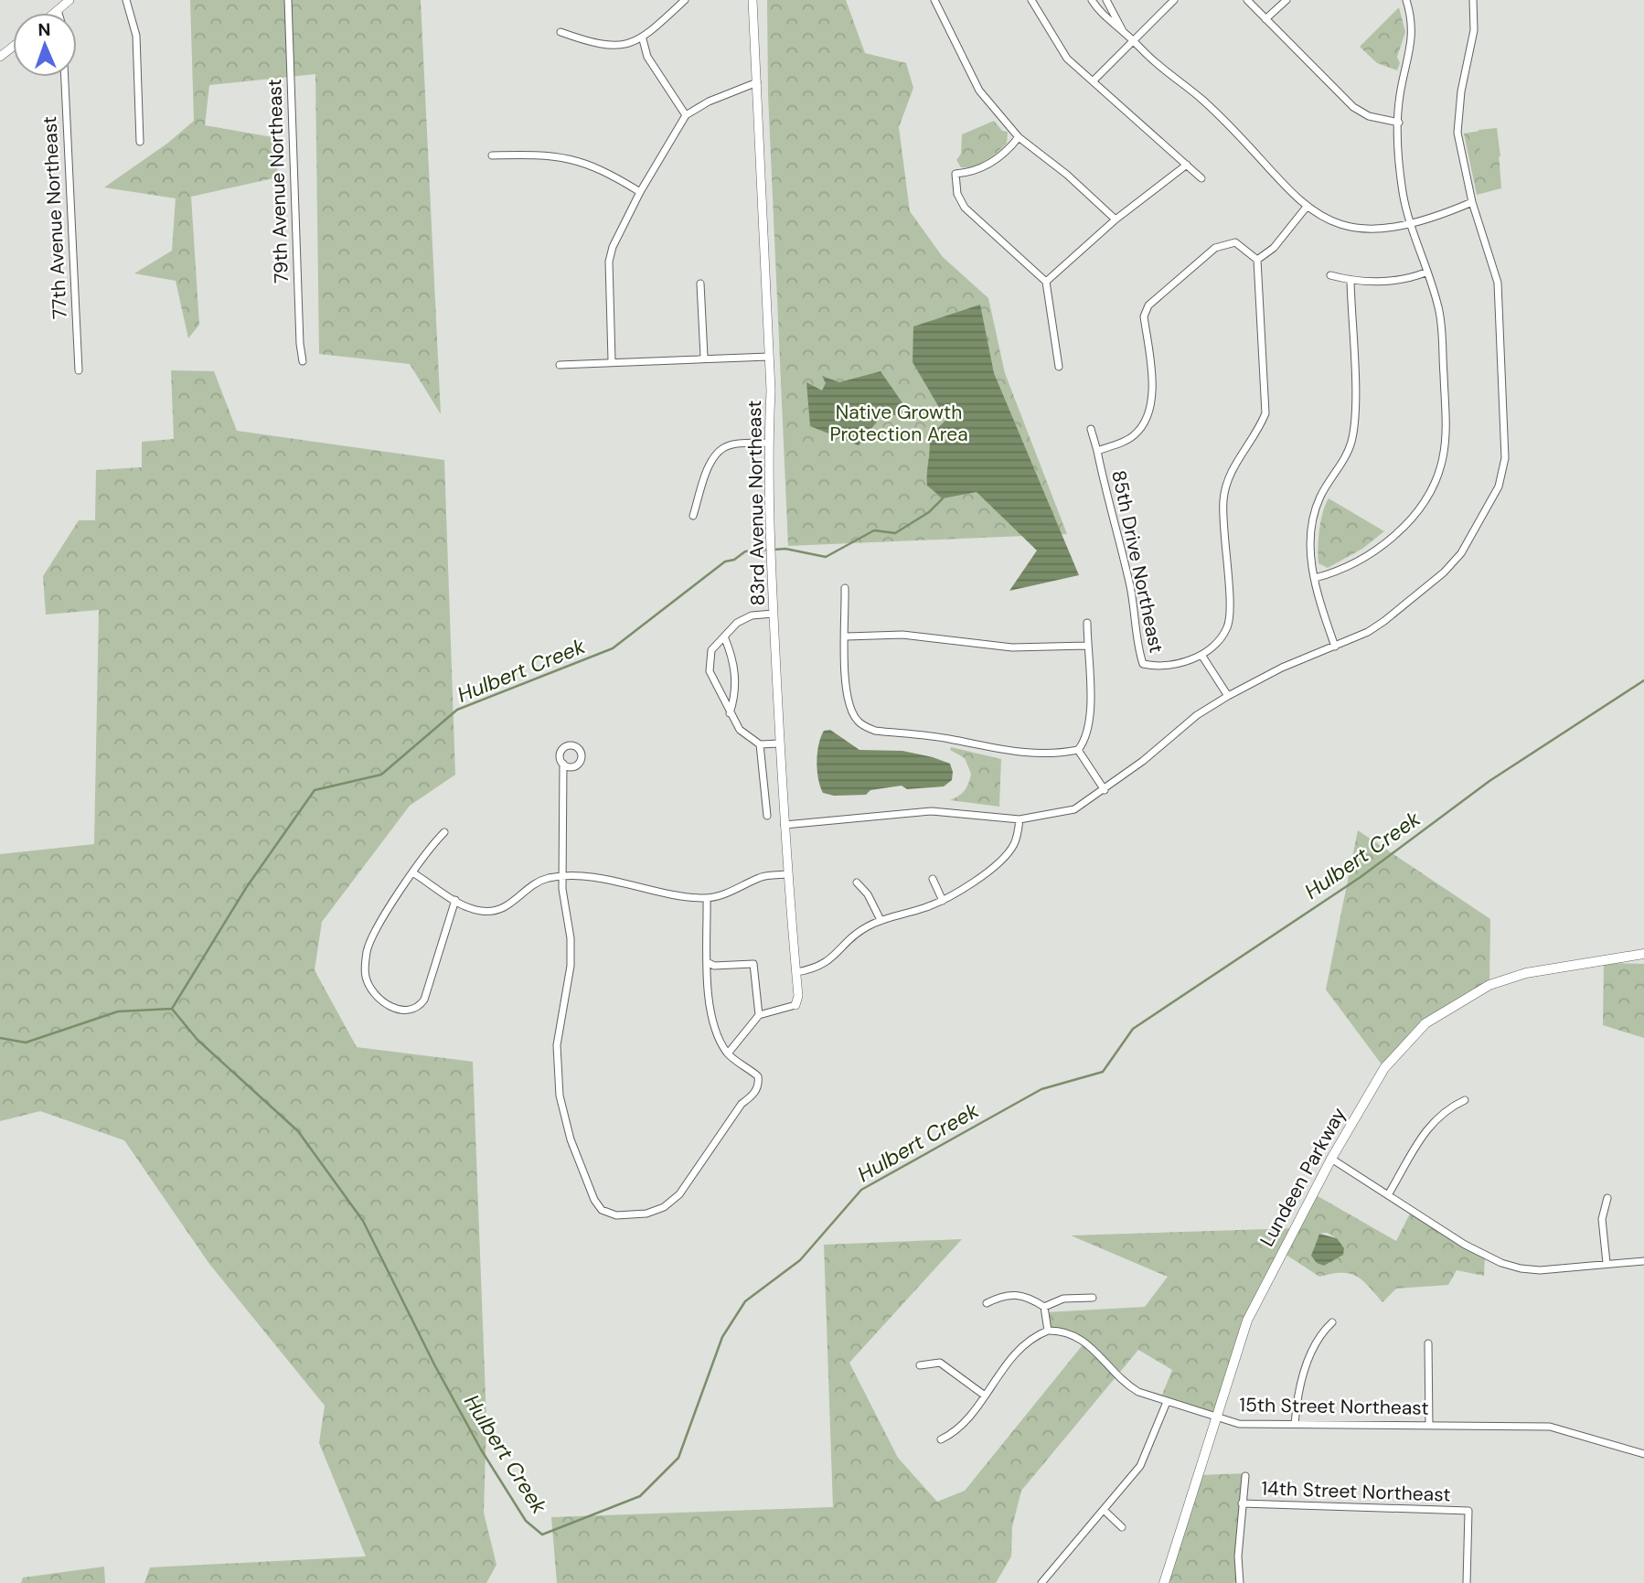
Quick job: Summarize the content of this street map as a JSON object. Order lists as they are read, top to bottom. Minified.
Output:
{"streets":{"main road":["Lundeen Parkway"],"street":["79th Avenue Northeast","77th Avenue Northeast","83rd Avenue Northeast","85th Drive Northeast","15th Street Northeast","14th Street Northeast"]},"crossings":[["Lundeen Parkway","15th Street Northeast"]],"water":["Hulbert Creek"],"parks":["Native Growth Protection Area"],"north":"top"}
